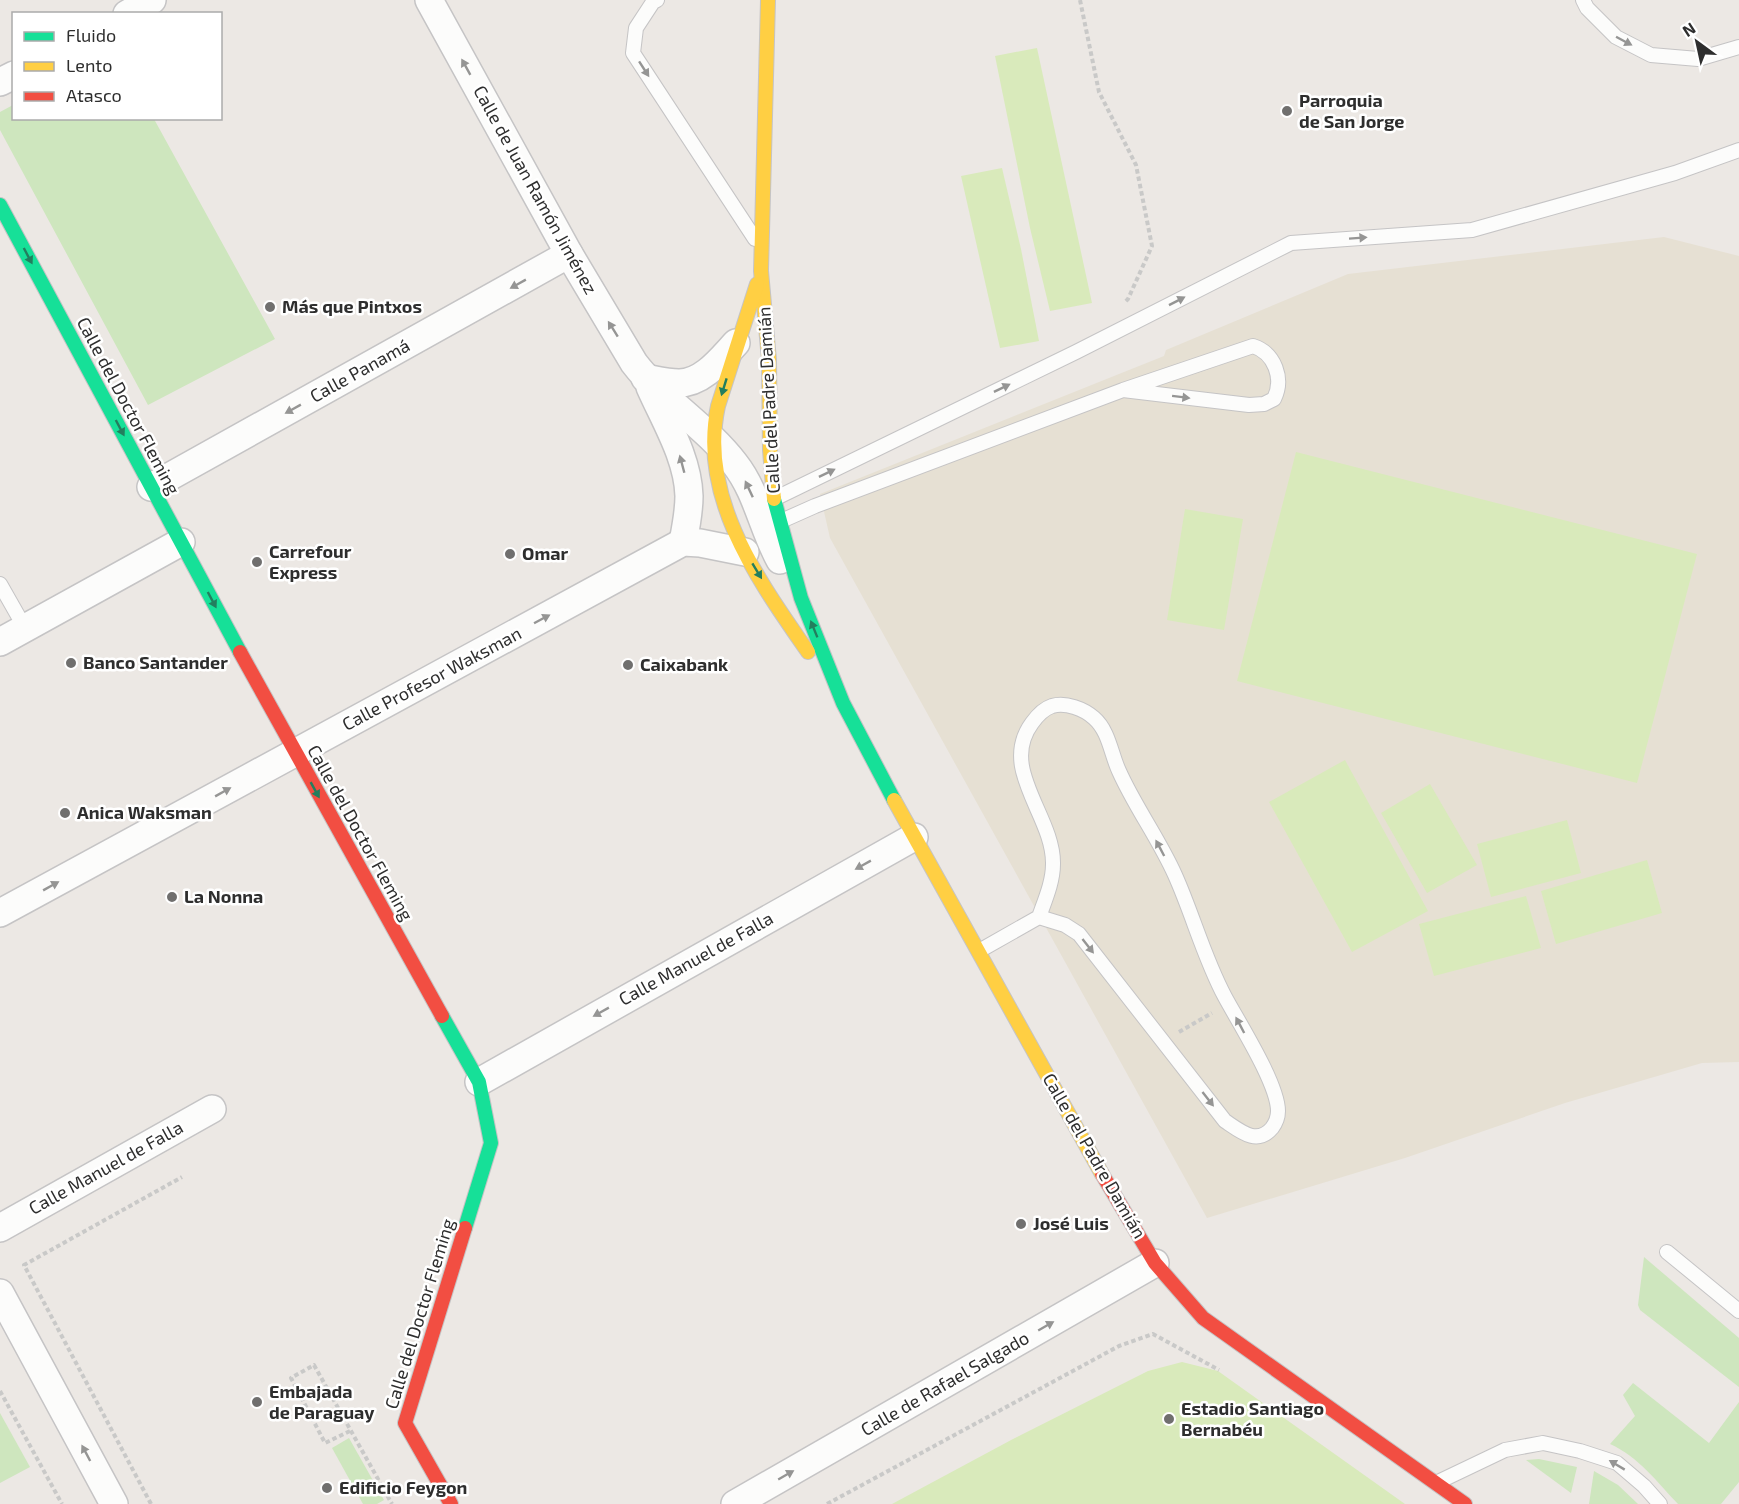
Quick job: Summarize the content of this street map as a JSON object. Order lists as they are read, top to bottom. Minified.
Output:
{"streets":{"street":["Calle de Juan Ramón Jiménez","Calle Panamá","Calle del Padre Damián","Calle del Doctor Fleming","Calle Profesor Waksman","Calle Manuel de Falla","Calle de Rafael Salgado"]},"crossings":[["Calle de Juan Ramón Jiménez","Calle Panamá"],["Calle de Juan Ramón Jiménez","Calle del Padre Damián"],["Calle Panamá","Calle del Doctor Fleming"],["Calle del Padre Damián","Calle Manuel de Falla"],["Calle del Padre Damián","Calle de Rafael Salgado"],["Calle del Doctor Fleming","Calle Profesor Waksman"],["Calle del Doctor Fleming","Calle Manuel de Falla"]],"one_way":["Calle de Juan Ramón Jiménez","Calle Panamá","Calle del Doctor Fleming","Calle Profesor Waksman","Calle Manuel de Falla","Calle de Rafael Salgado"],"places":["Parroquia de San Jorge","Más que Pintxos","Omar","Carrefour Express","Banco Santander","Caixabank","Anica Waksman","La Nonna","José Luis","Embajada de Paraguay","Estadio Santiago Bernabéu","Edificio Feygon"],"legend":["Fluido","Lento","Atasco"],"north":"top left"}
